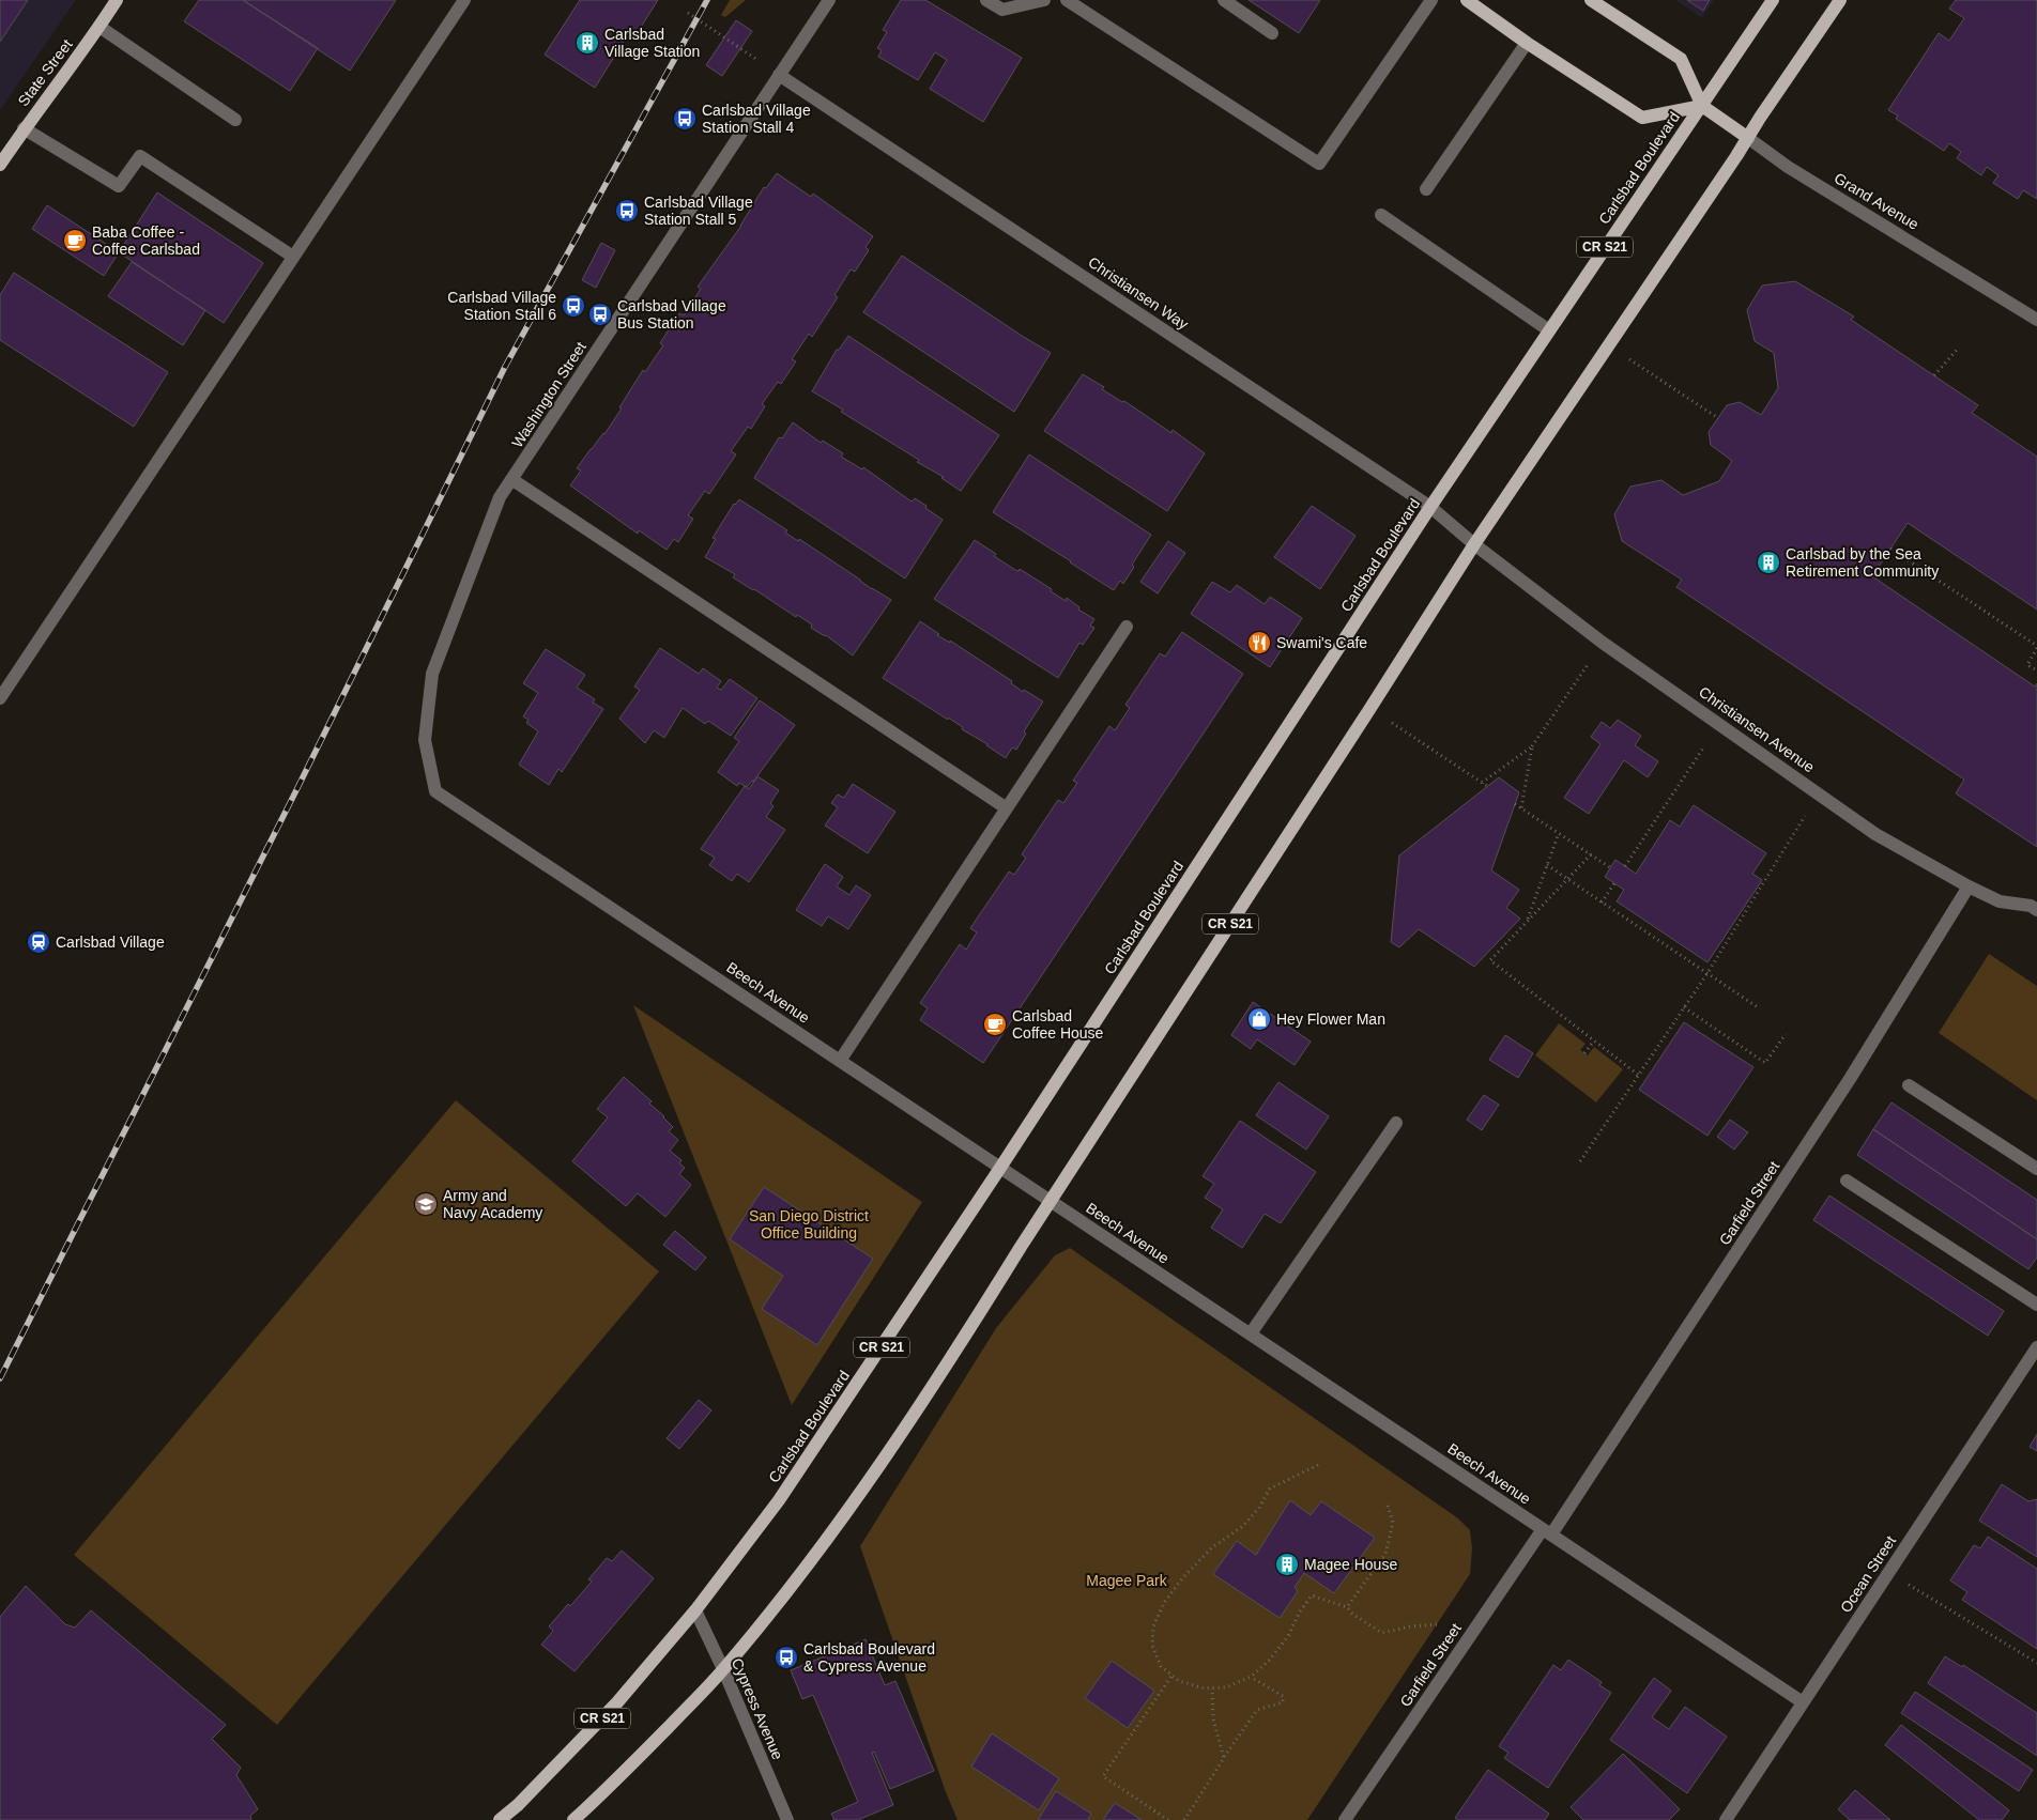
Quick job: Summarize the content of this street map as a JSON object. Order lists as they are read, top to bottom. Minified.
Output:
{"streets":{"main road":["State Street","Carlsbad Boulevard","Grand Avenue","CR S21"],"street":["Christiansen Way","Washington Street","Christiansen Avenue","Beech Avenue","Garfield Street","Ocean Street","Cypress Avenue"]},"crossings":[["Carlsbad Boulevard","Grand Avenue"],["Carlsbad Boulevard","Christiansen Way"],["Carlsbad Boulevard","Beech Avenue"],["Carlsbad Boulevard","Cypress Avenue"],["Grand Avenue","CR S21"],["CR S21","Christiansen Way"],["CR S21","Christiansen Avenue"],["CR S21","Beech Avenue"],["CR S21","Cypress Avenue"],["Christiansen Way","Washington Street"],["Christiansen Way","Christiansen Avenue"],["Washington Street","Beech Avenue"],["Christiansen Avenue","Garfield Street"],["Beech Avenue","Garfield Street"],["Beech Avenue","Ocean Street"]],"parks":["San Diego District Office Building","Magee Park"],"places":{"building":["Carlsbad Village Station","Carlsbad by the Sea Retirement Community","Magee House"],"bus stop":["Carlsbad Village Station Stall 4","Carlsbad Village Station Stall 5","Carlsbad Village Station Stall 6","Carlsbad Village Bus Station","Carlsbad Boulevard & Cypress Avenue"],"cafe":["Baba Coffee - Coffee Carlsbad","Carlsbad Coffee House"],"restaurant":["Swami's Cafe"],"station":["Carlsbad Village"],"shop":["Hey Flower Man"],"school or university":["Army and Navy Academy"]}}
